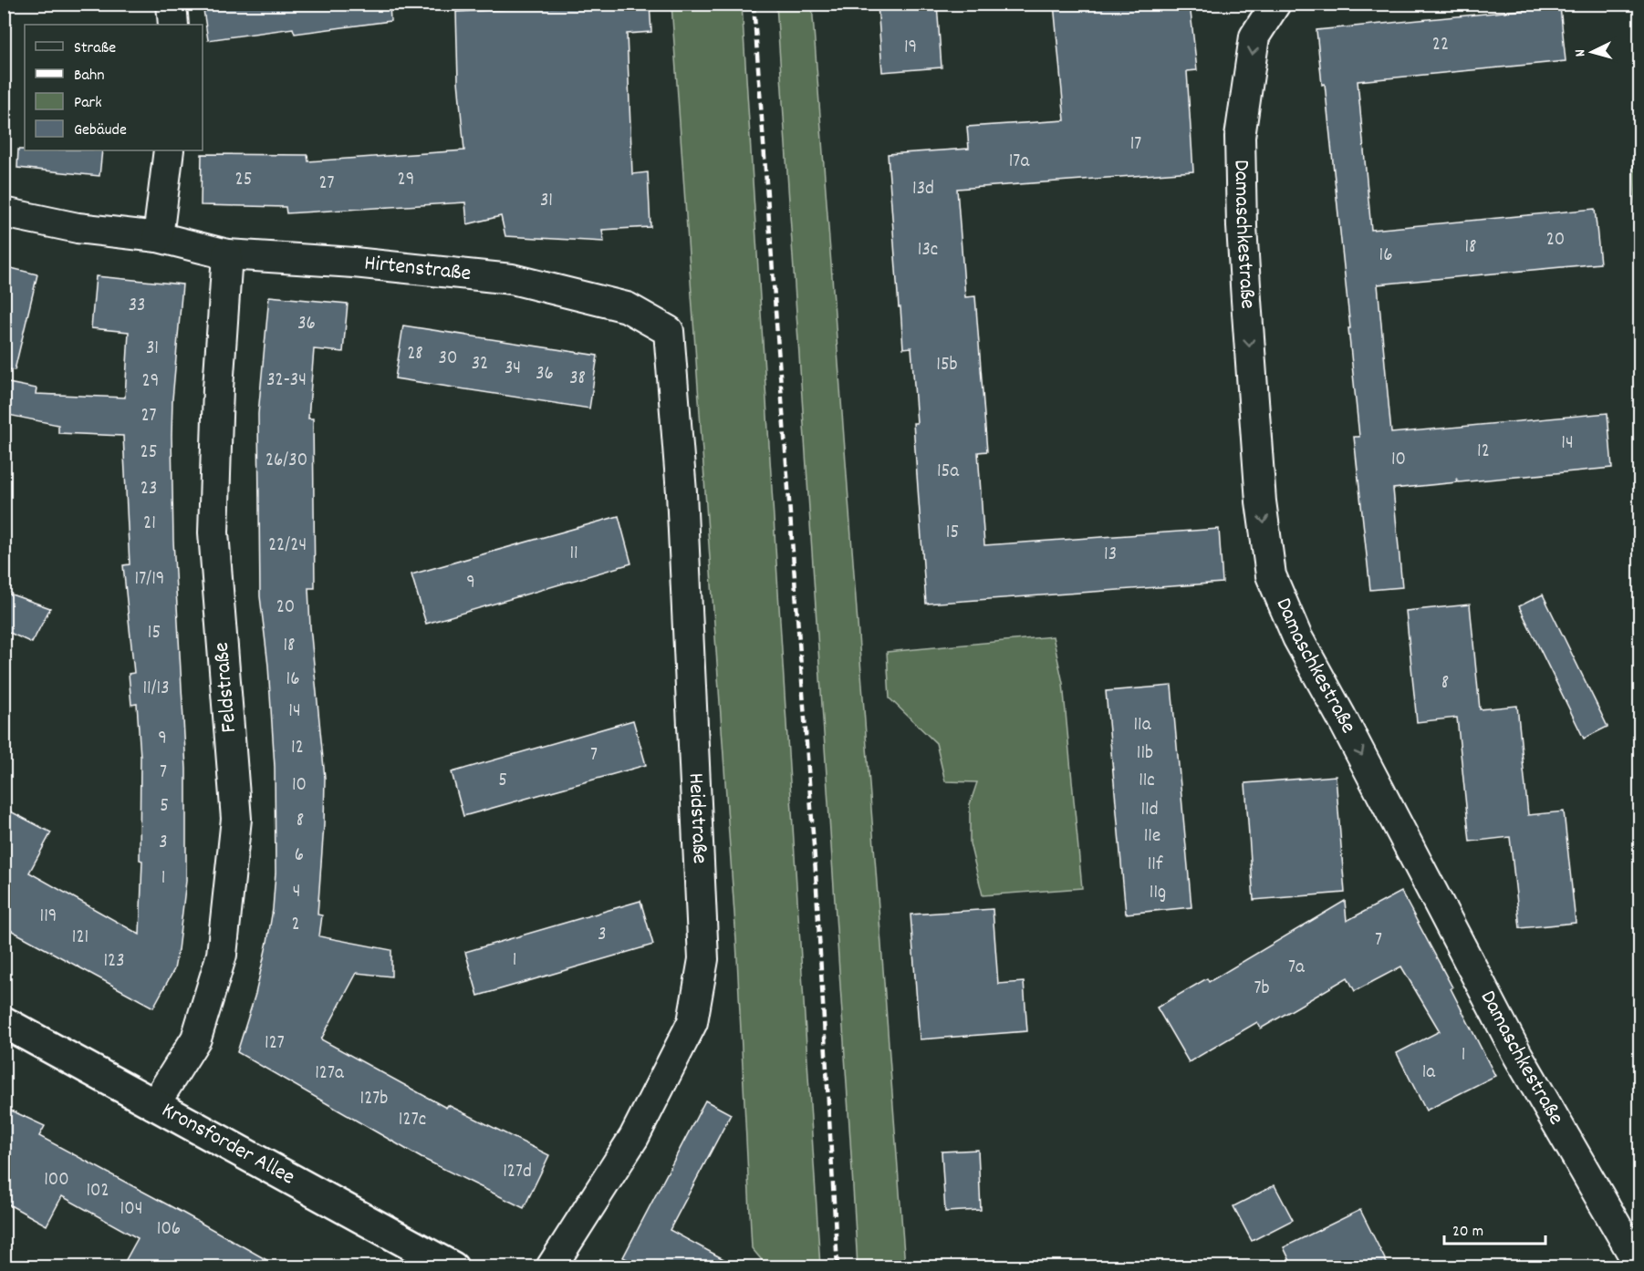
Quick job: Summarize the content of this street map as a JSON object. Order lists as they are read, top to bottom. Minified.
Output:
{"streets":{"main road":["Kronsforder Allee"],"street":["Damaschkestraße","Hirtenstraße","Feldstraße","Heidstraße"]},"crossings":[["Hirtenstraße","Feldstraße"],["Hirtenstraße","Heidstraße"],["Feldstraße","Kronsforder Allee"]],"one_way":["Damaschkestraße"],"house_numbers":["22","19","17","17a","25","29","27","13d","31","20","18","13c","16","33","36","31","28","30","32","15b","34","36","38","32-34","29","27","14","12","25","10","26/30","15a","23","21","15","22/24","11","13","17/19","9","20","15","18","16","8","11/13","14","11a","9","12","11b","7","7","5","11c","10","5","11d","8","11e","3","6","11f","1","4","11g","119","2","3","121","7","1","123","7a","7b","127","1","1a","127a","127b","127c","127d","100","102","104","106"],"legend":["Straße","Bahn","Park","Gebäude"],"scale_bar":"20 m","north":"left"}
